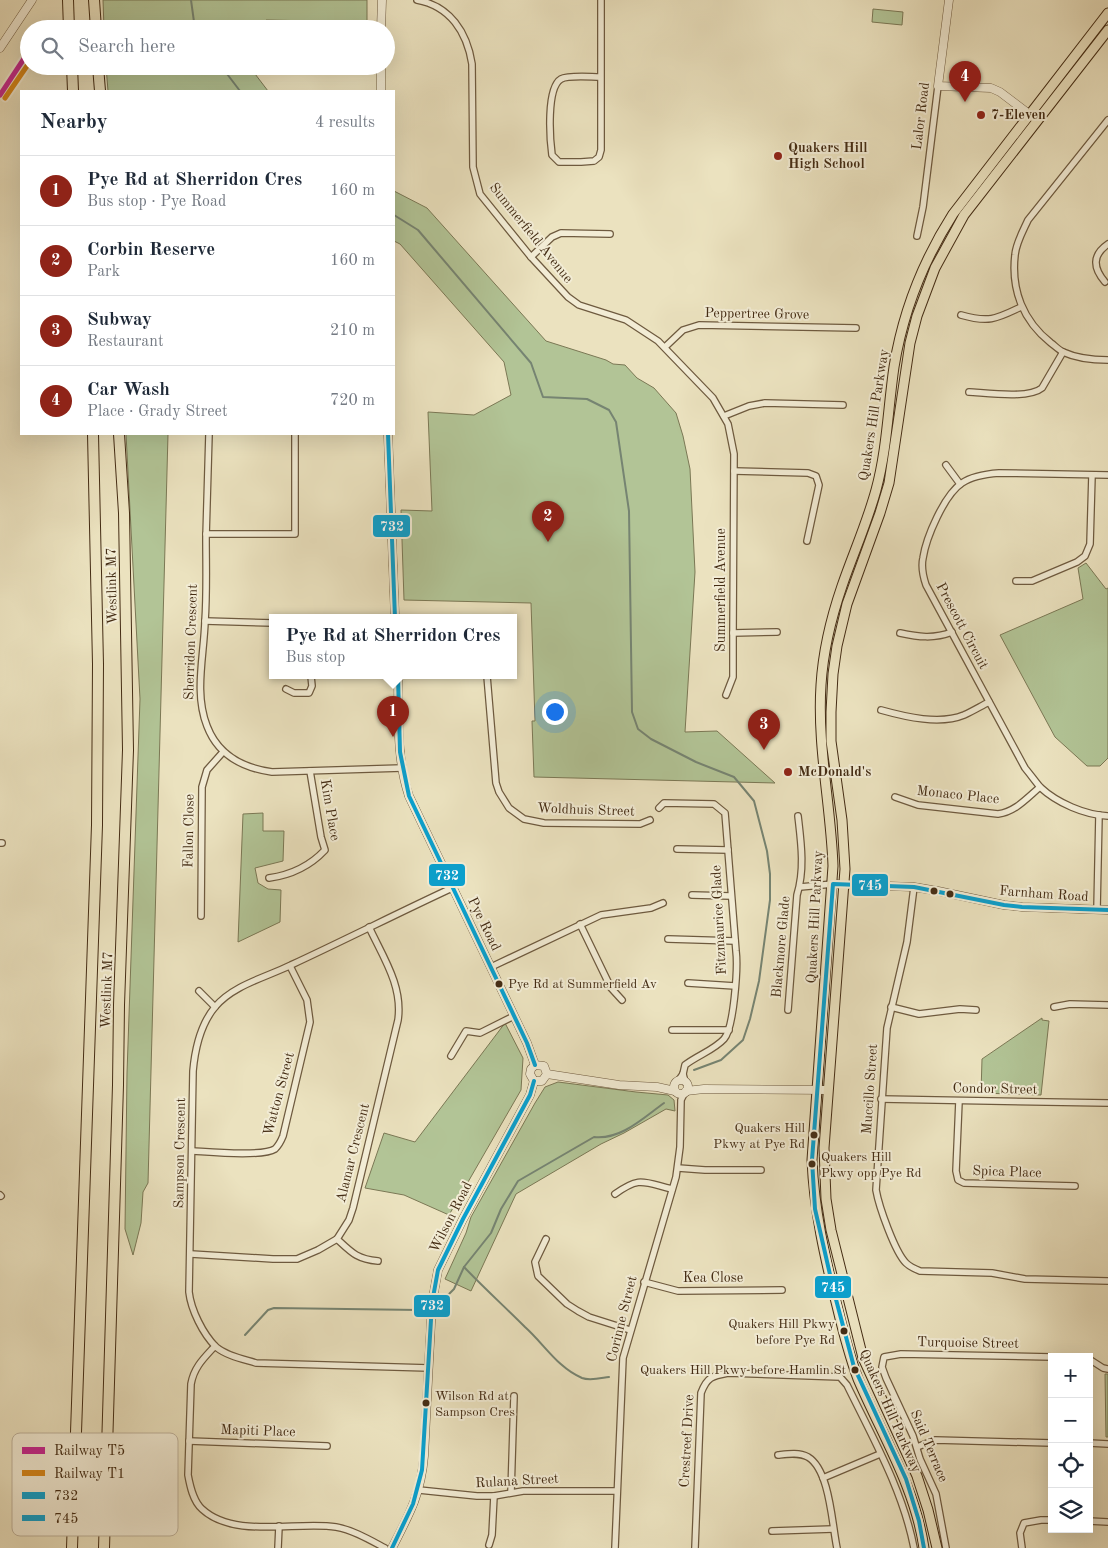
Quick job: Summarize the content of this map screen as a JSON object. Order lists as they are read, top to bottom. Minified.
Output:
{"streets":{"highway":["Westlink M7"],"main road":["Quakers Hill Parkway"],"street":["Lalor Road","Summerfield Avenue","Peppertree Grove","Prescott Circuit","Sherridon Crescent","Monaco Place","Kim Place","Woldhuis Street","Fallon Close","Farnham Road","Fitzmaurice Glade","Pye Road","Blackmore Glade","Muccillo Street","Condor Street","Watton Street","Sampson Crescent","Alamar Crescent","Spica Place","Wilson Road","Kea Close","Corinne Street","Turquoise Street","Mapiti Place","Crestreef Drive","Said Terrace","Rulana Street"]},"crossings":[["Summerfield Avenue","Peppertree Grove"],["Quakers Hill Parkway","Farnham Road"],["Prescott Circuit","Monaco Place"],["Sherridon Crescent","Kim Place"],["Sherridon Crescent","Fallon Close"],["Sherridon Crescent","Pye Road"],["Farnham Road","Blackmore Glade"],["Farnham Road","Muccillo Street"],["Pye Road","Sampson Crescent"],["Pye Road","Wilson Road"],["Muccillo Street","Condor Street"],["Condor Street","Spica Place"],["Watton Street","Sampson Crescent"],["Sampson Crescent","Alamar Crescent"],["Sampson Crescent","Wilson Road"],["Wilson Road","Rulana Street"],["Kea Close","Corinne Street"],["Corinne Street","Rulana Street"],["Turquoise Street","Said Terrace"]],"places":["7-Eleven","Quakers Hill High School","McDonald's","Pye Rd at Summerfield Av","Quakers Hill Pkwy at Pye Rd","Quakers Hill Pkwy opp Pye Rd","Quakers Hill Pkwy before Pye Rd","Quakers Hill Pkwy before Hamlin St","Wilson Rd at Sampson Cres"],"lines":["rail line T5","rail line T1","transit line 732","transit line 745"],"legend":["Railway T5","Railway T1","732","745"],"page":{"search":"Search here","pins":["4","2","1","3"],"heading":["Nearby","4 results"],"list":[{"mark":"1","name":"Pye Rd at Sherridon Cres","note":"Bus stop · Pye Road","value":"160 m"},{"mark":"2","name":"Corbin Reserve","note":"Park","value":"160 m"},{"mark":"3","name":"Subway","note":"Restaurant","value":"210 m"},{"mark":"4","name":"Car Wash","note":"Place · Grady Street","value":"720 m"}],"popup":["Pye Rd at Sherridon Cres","Bus stop"],"map_buttons":["+","−"]}}
